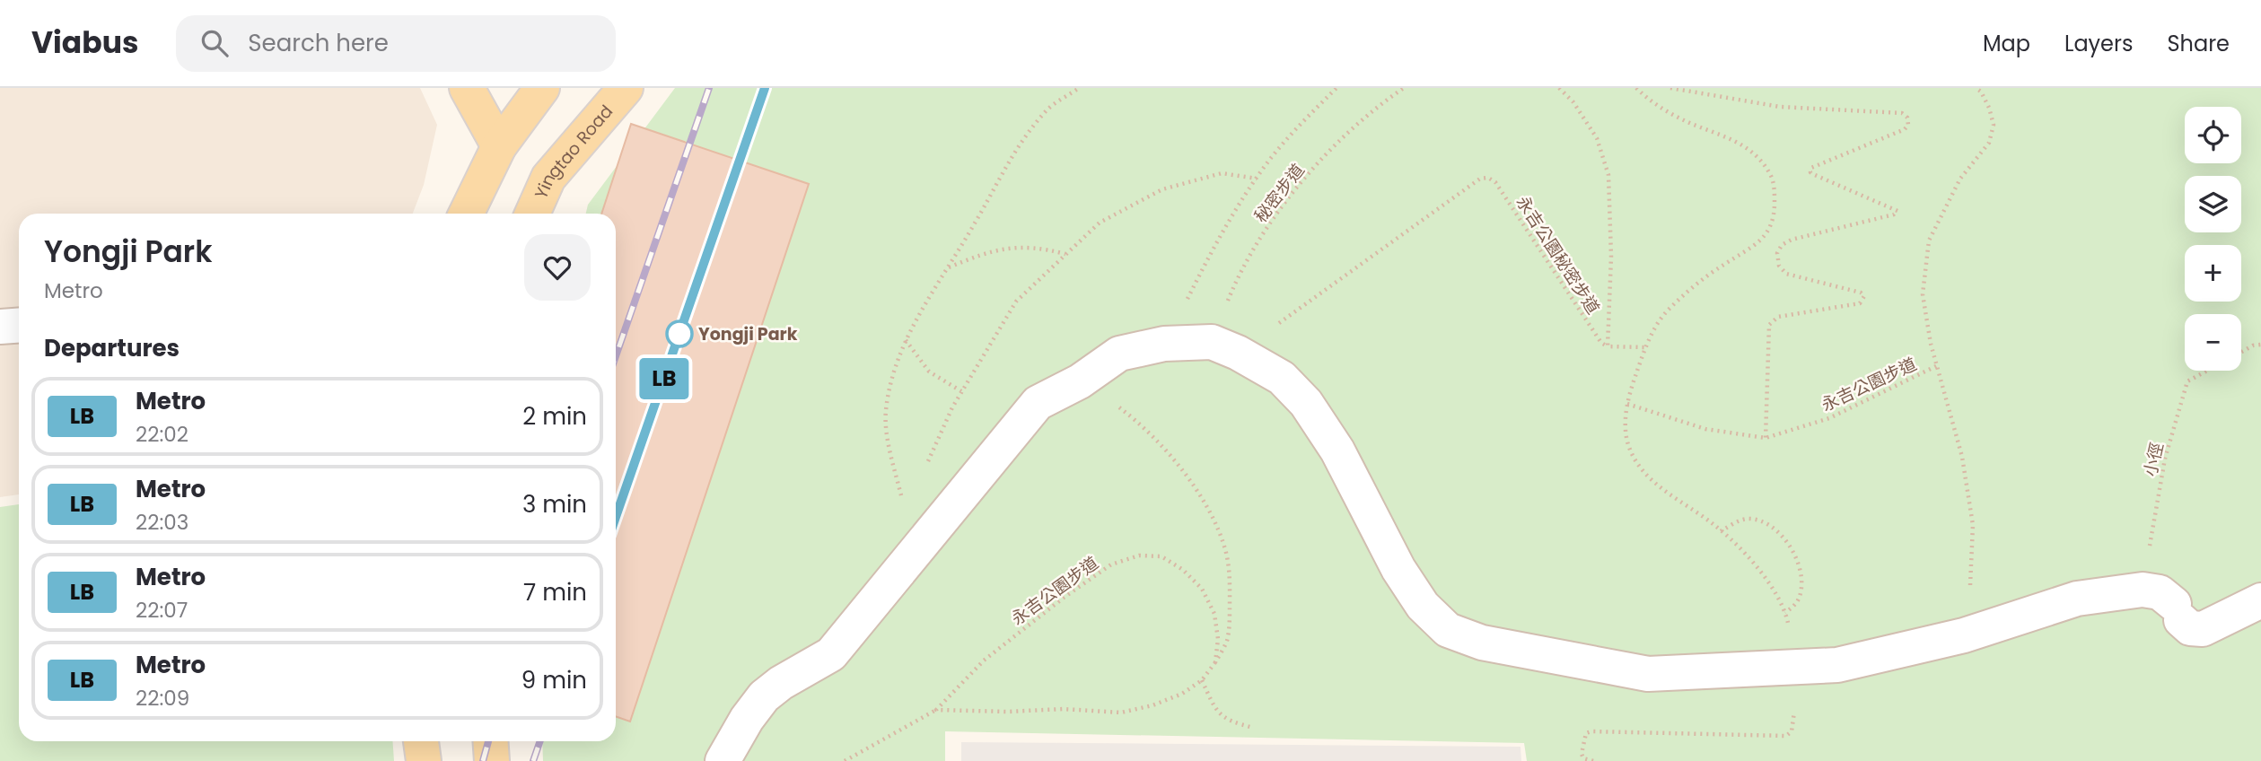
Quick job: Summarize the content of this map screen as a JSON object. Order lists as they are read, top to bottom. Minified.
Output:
{"streets":{"main road":["Yingtao Road"],"path":["秘密步道","永吉公園秘密步道","永吉公園步道","小徑"]},"crossings":[["秘密步道","永吉公園秘密步道"]],"places":["Yongji Park"],"lines":["metro line LB"],"page":{"header":"Viabus","search":"Search here","nav":["Map","Layers","Share"],"on_map":"LB","map_buttons":["+","−"],"heading":[["Yongji Park","Metro"],"Departures"],"list":[{"mark":"LB","name":"Metro","note":"22:02","value":"2 min"},{"mark":"LB","name":"Metro","note":"22:03","value":"3 min"},{"mark":"LB","name":"Metro","note":"22:07","value":"7 min"},{"mark":"LB","name":"Metro","note":"22:09","value":"9 min"}]}}
